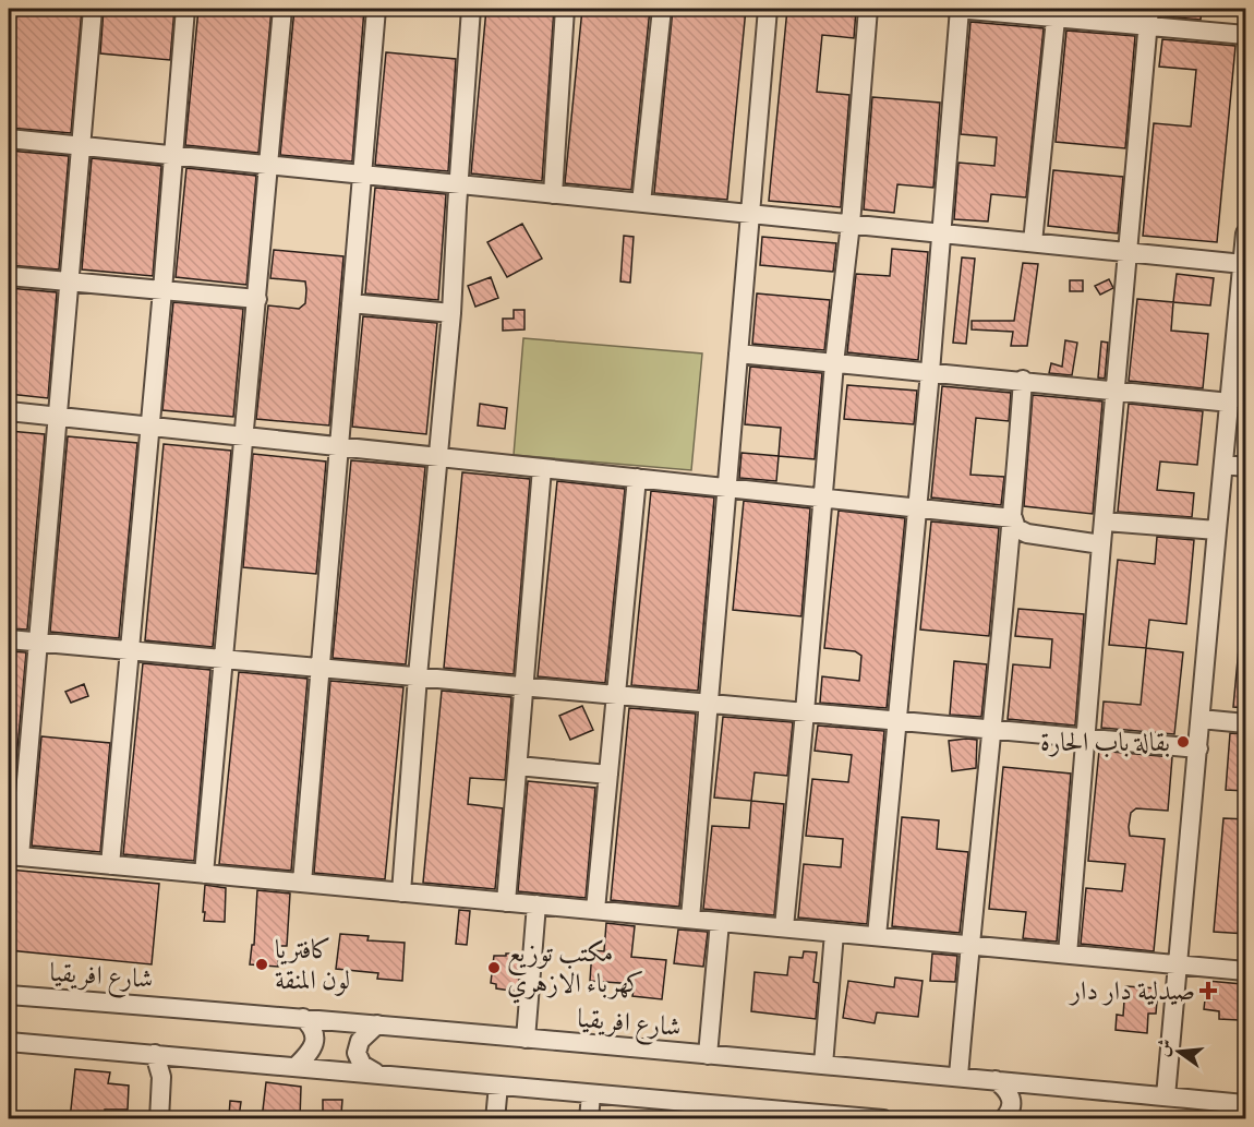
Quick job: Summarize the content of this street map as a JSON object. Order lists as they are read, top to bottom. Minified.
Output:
{"streets":{"street":["شارع افريقيا"]},"places":{"other":["بقالة باب الحارة","كافتريا لون المنقة","مكتب توزيع كهرباء الازهري"],"health":["صيدلية دار دار"]},"north":"left"}
